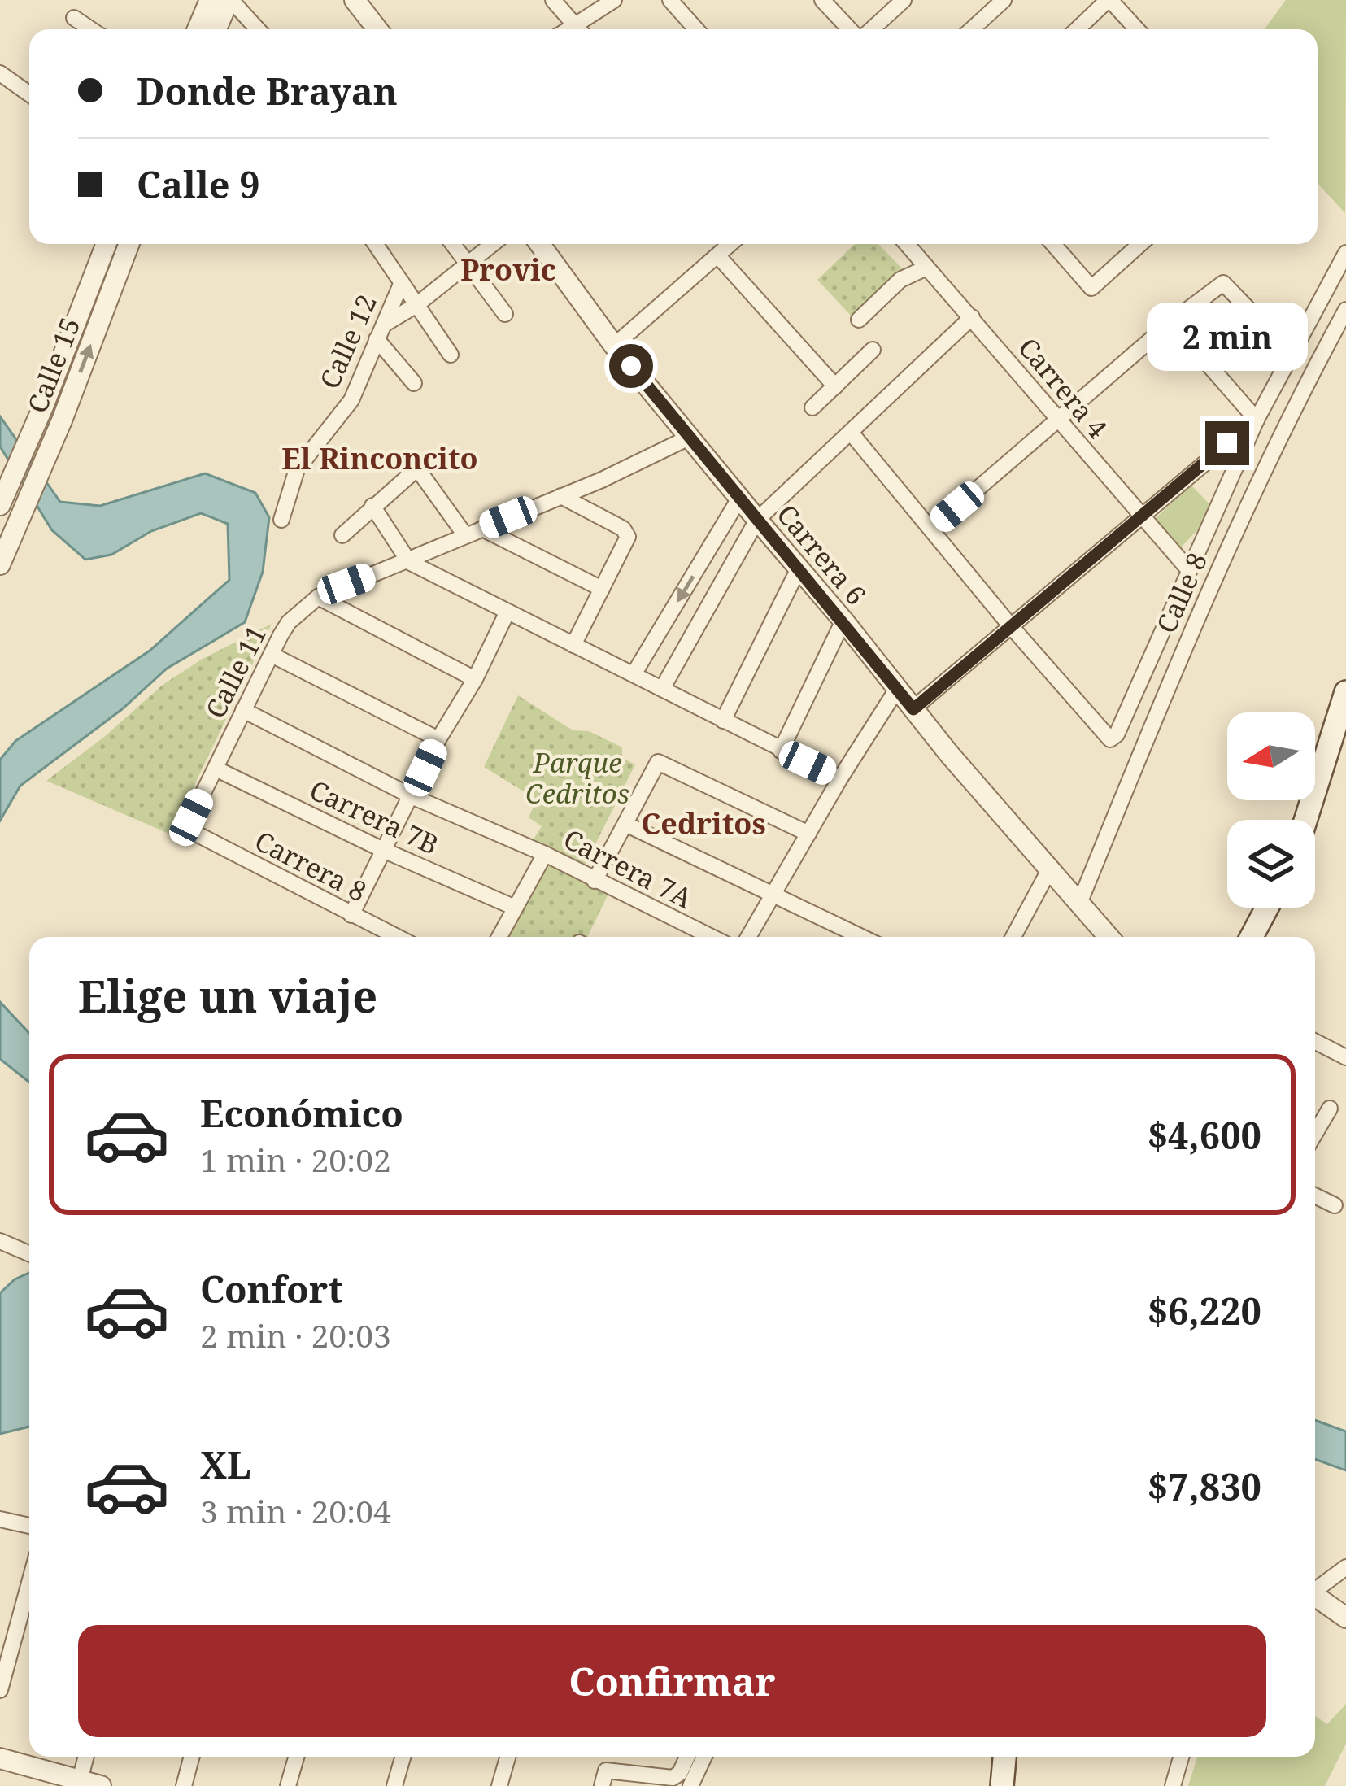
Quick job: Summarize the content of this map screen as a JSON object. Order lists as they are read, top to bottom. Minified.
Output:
{"streets":{"street":["Calle 12","Calle 15","Carrera 4","Carrera 6","Calle 8","Calle 11","Carrera 7B","Carrera 8","Carrera 7A"]},"crossings":[["Carrera 6","Calle 8"],["Carrera 6","Calle 11"],["Calle 11","Carrera 7B"],["Calle 11","Carrera 8"],["Calle 11","Carrera 7A"]],"districts":["Provic","El Rinconcito","Cedritos"],"parks":["Parque Cedritos"],"north":"left","page":{"banner":["Donde Brayan","Calle 9"],"bubble":"2 min","heading":"Elige un viaje","list":[{"name":"Económico","note":"1 min · 20:02","value":"$4,600"},{"name":"Confort","note":"2 min · 20:03","value":"$6,220"},{"name":"XL","note":"3 min · 20:04","value":"$7,830"}],"buttons":"Confirmar"}}
